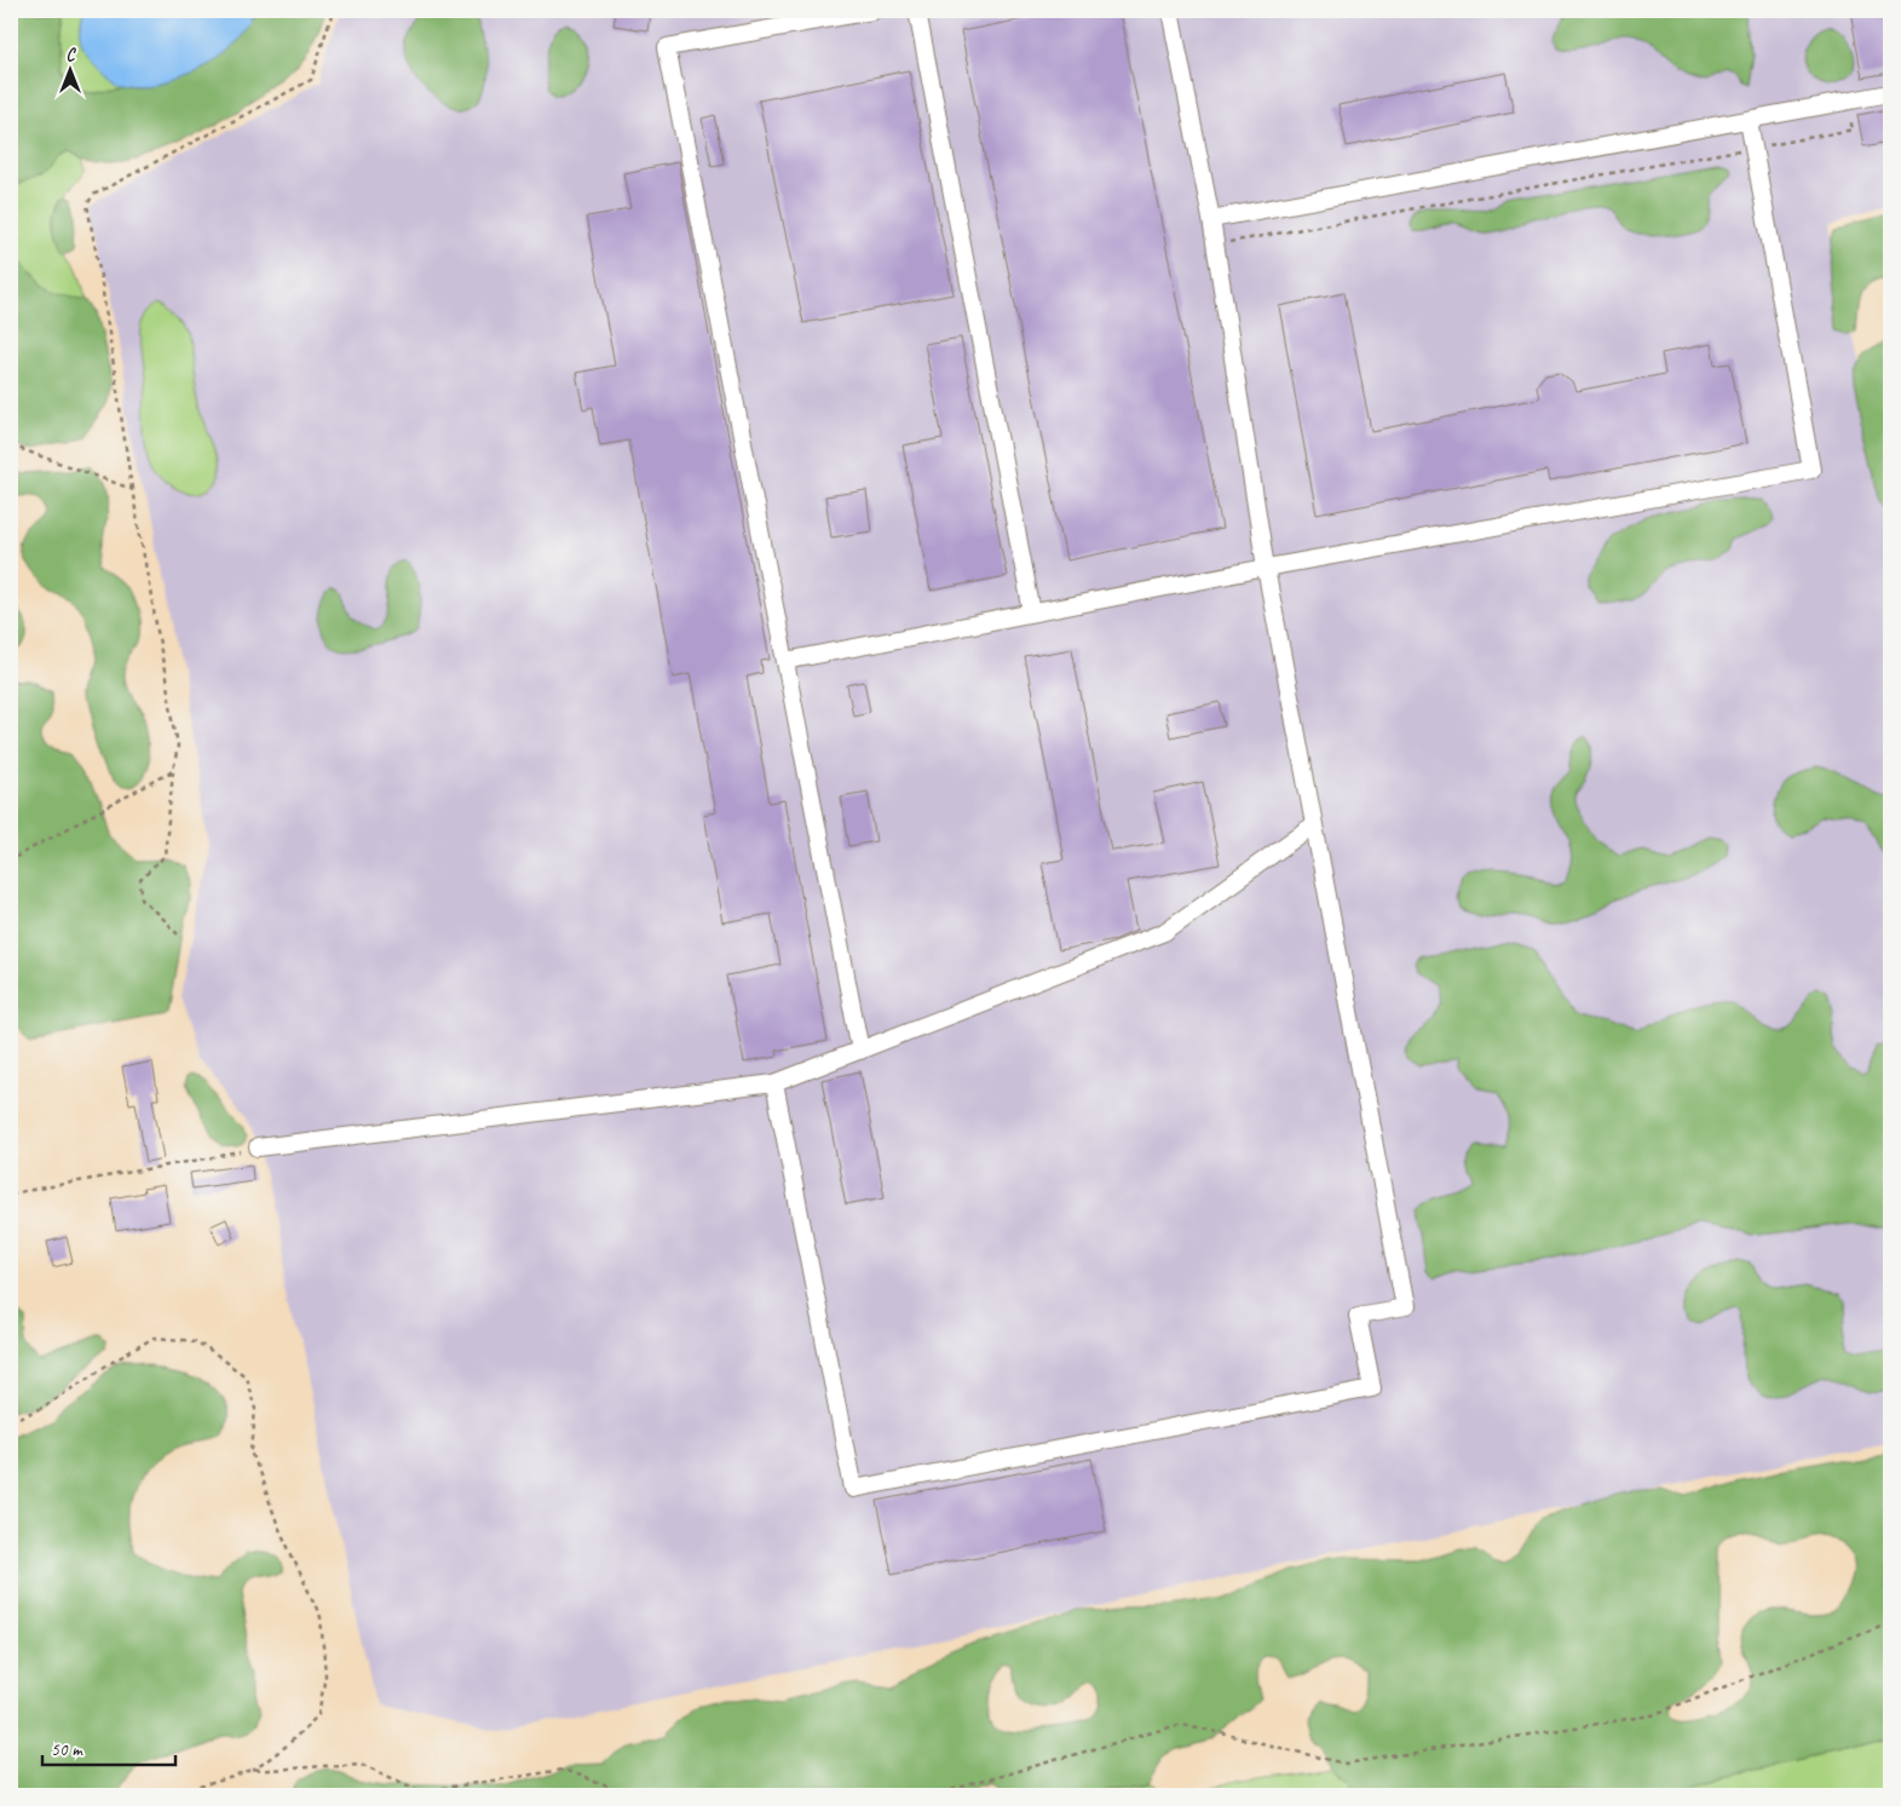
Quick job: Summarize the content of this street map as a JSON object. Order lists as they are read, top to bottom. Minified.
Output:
{"scale_bar":"50 m","north":"top"}
